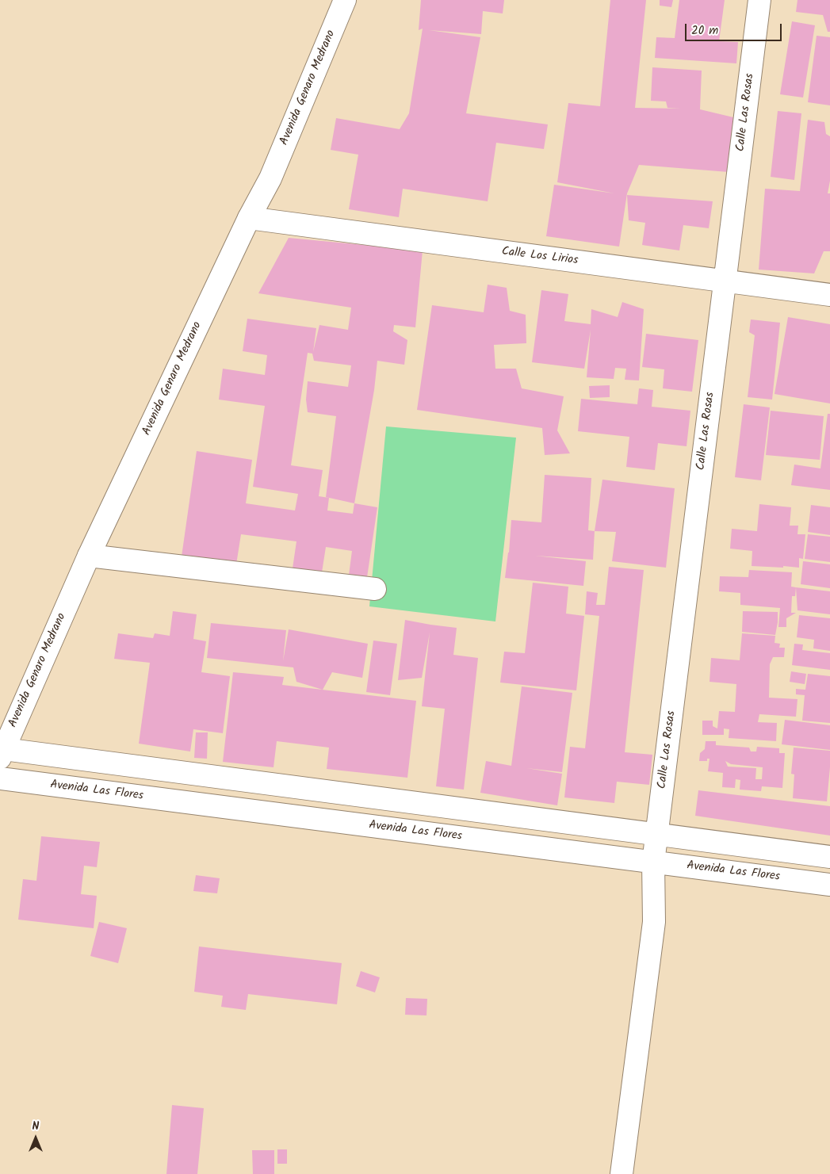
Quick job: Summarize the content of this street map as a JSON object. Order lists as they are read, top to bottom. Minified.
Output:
{"streets":{"street":["Avenida Genaro Medrano","Calle Las Rosas","Calle Los Lirios","Avenida Las Flores"]},"crossings":[["Avenida Genaro Medrano","Calle Los Lirios"],["Calle Las Rosas","Calle Los Lirios"],["Calle Las Rosas","Avenida Las Flores"]],"scale_bar":"20 m","north":"top"}
